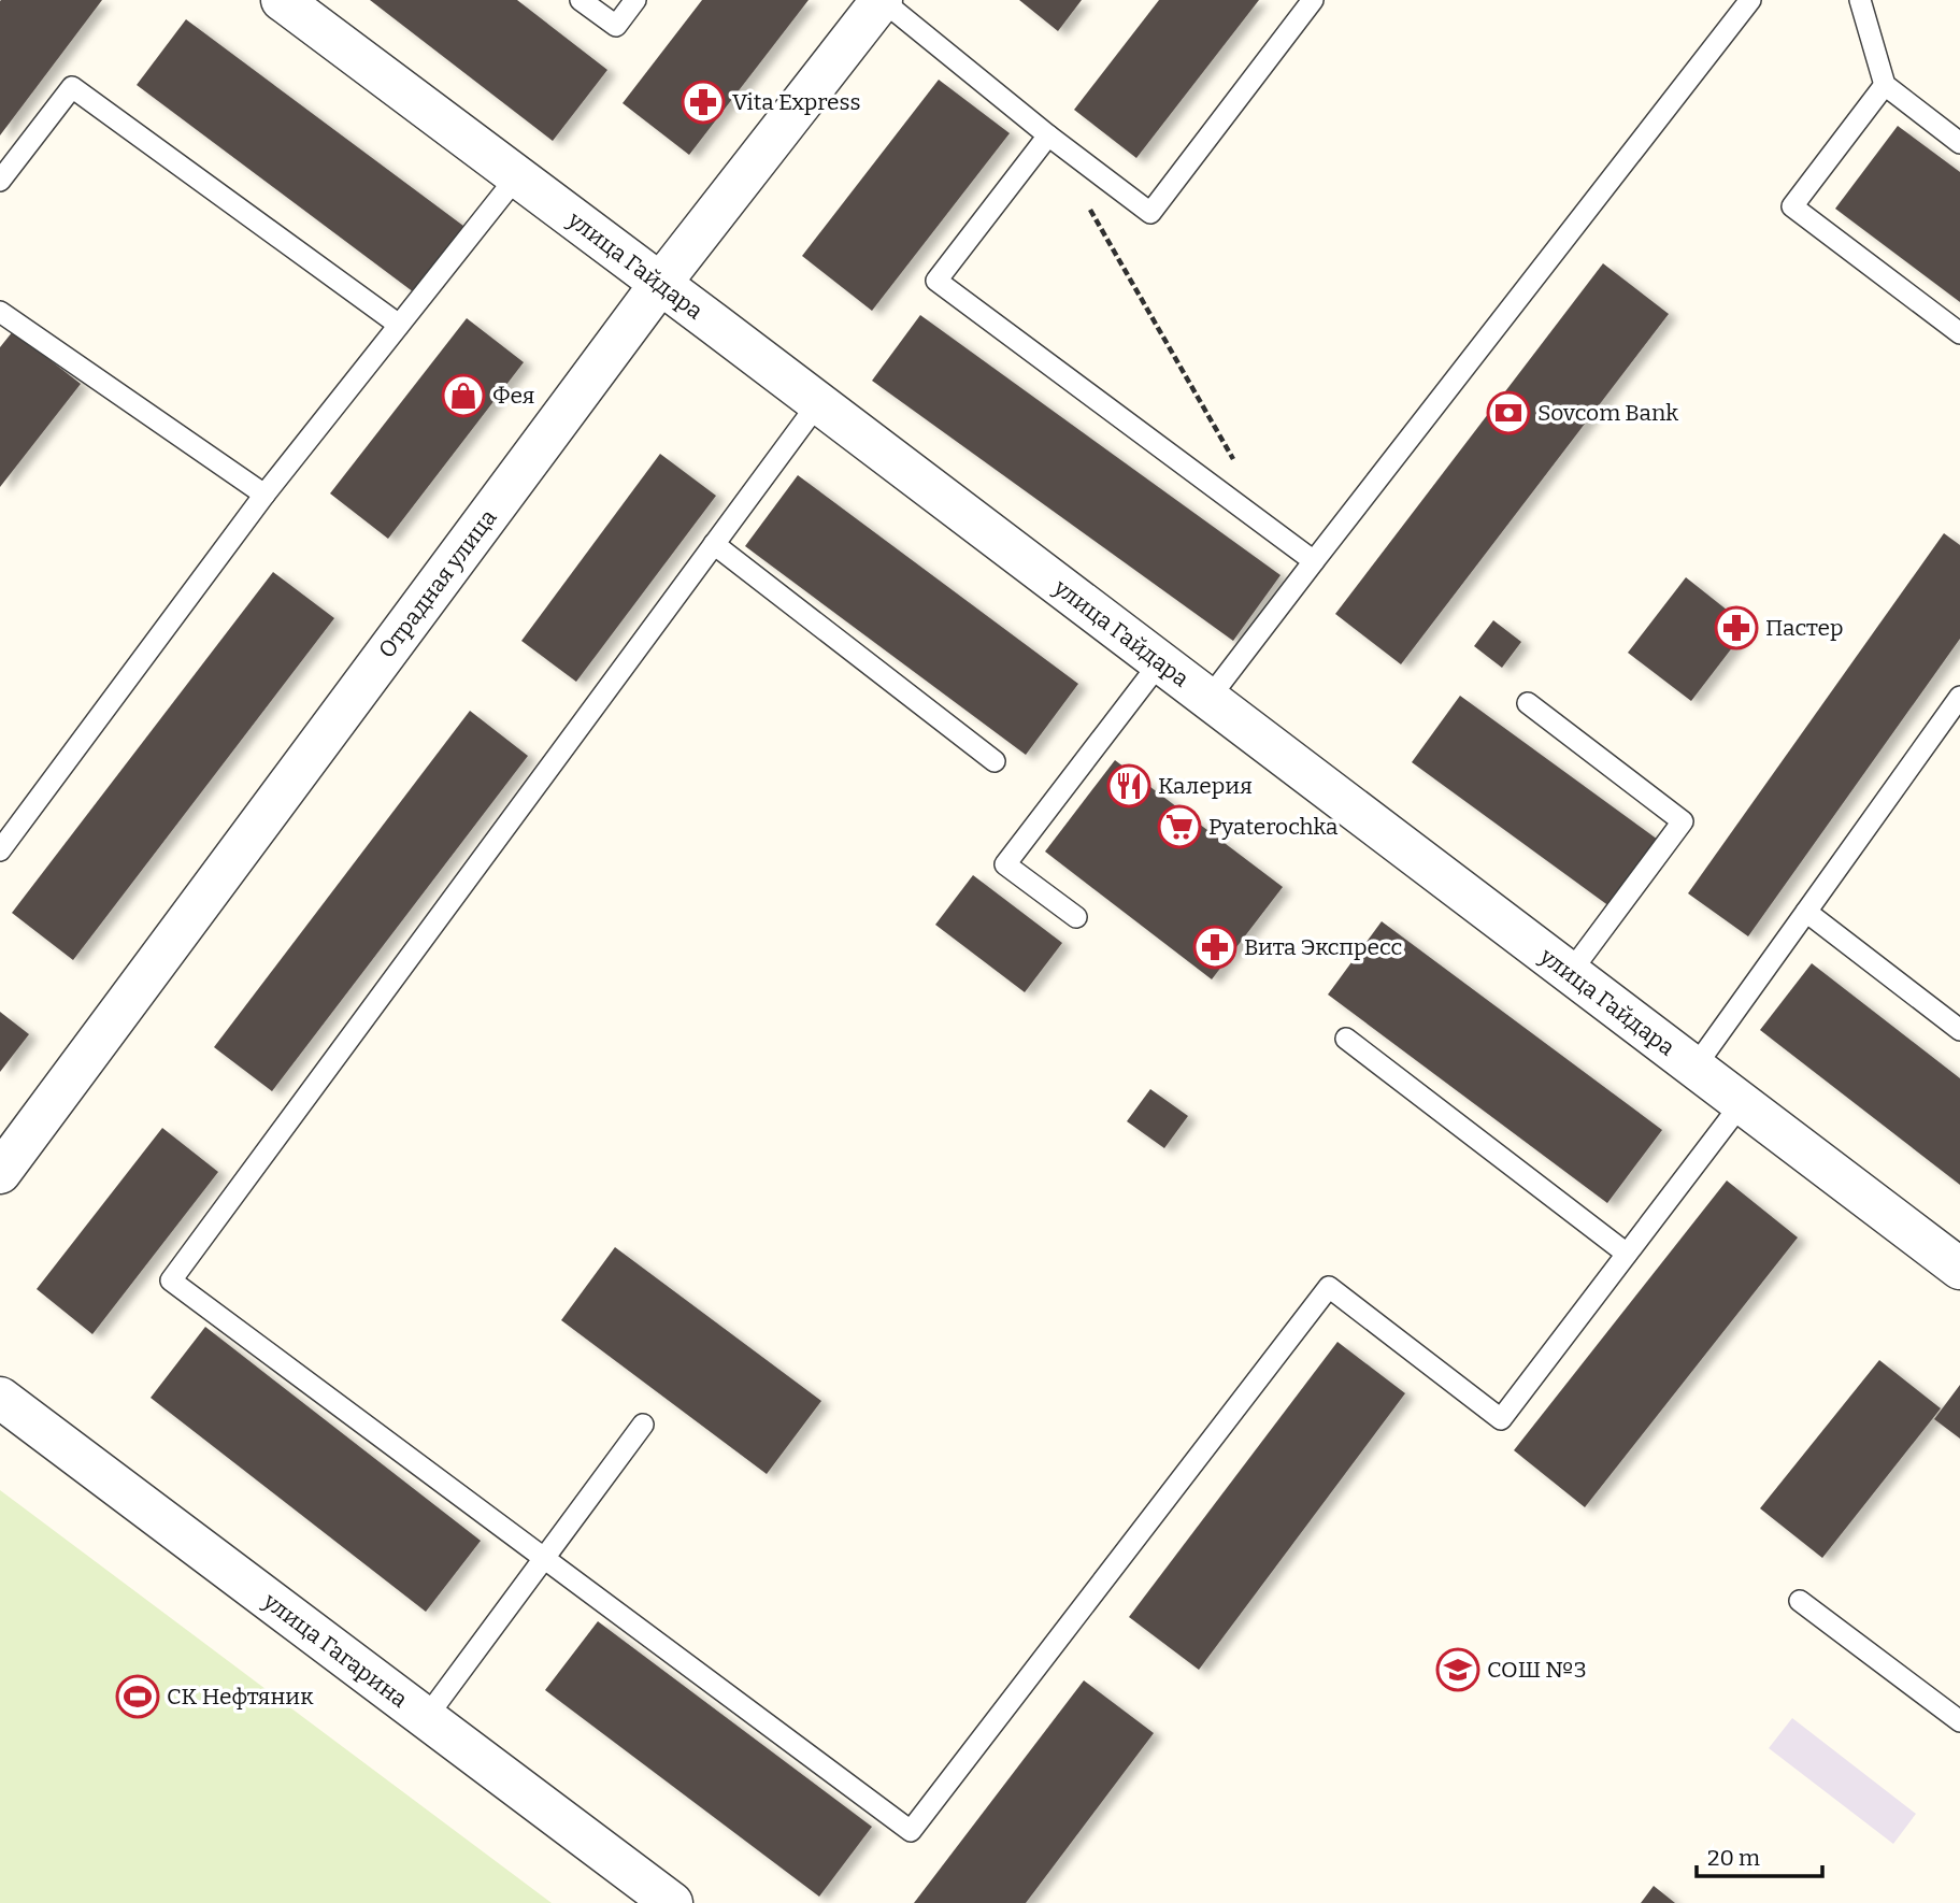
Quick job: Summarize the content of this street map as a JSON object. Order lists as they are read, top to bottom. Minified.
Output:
{"streets":{"street":["улица Гайдара","Отрадная улица","улица Гагарина"]},"crossings":[["улица Гайдара","Отрадная улица"]],"places":{"pharmacy":["Vita Express","Пастер","Вита Экспресс"],"shop":["Фея"],"bank":["Sovcom Bank"],"restaurant":["Калерия"],"supermarket":["Pyaterochka"],"school or university":["СОШ №3"],"sports":["СК Нефтяник"]},"scale_bar":"20 m"}
